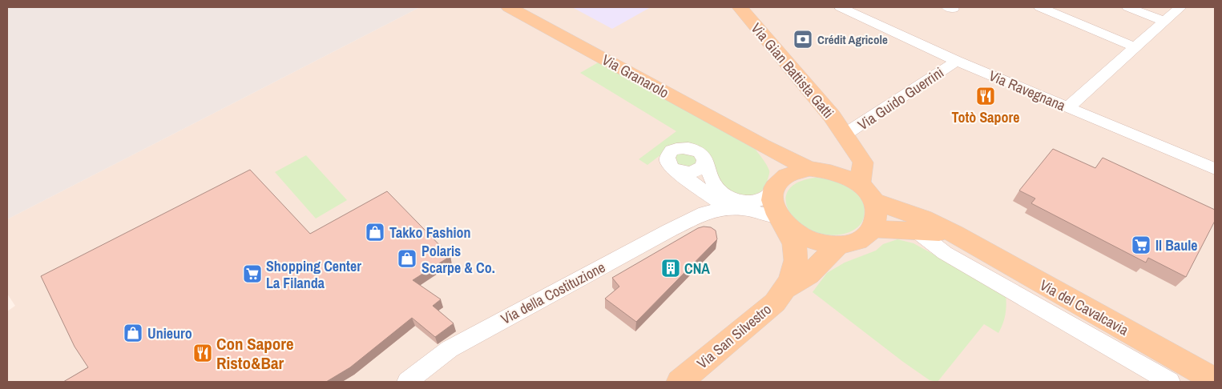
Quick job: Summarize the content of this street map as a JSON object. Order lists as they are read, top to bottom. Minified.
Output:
{"streets":{"main road":["Via Gian Battista Gatti","Via Granarolo","Via del Cavalcavia","Via San Silvestro"],"street":["Via Ravegnana","Via Guido Guerrini","Via della Costituzione"]},"crossings":[["Via Gian Battista Gatti","Via Granarolo"],["Via Gian Battista Gatti","Via Guido Guerrini"],["Via Gian Battista Gatti","Via della Costituzione"],["Via Gian Battista Gatti","Via del Cavalcavia"],["Via Gian Battista Gatti","Via San Silvestro"],["Via Granarolo","Via della Costituzione"],["Via Granarolo","Via del Cavalcavia"],["Via Granarolo","Via San Silvestro"],["Via Ravegnana","Via Guido Guerrini"],["Via della Costituzione","Via del Cavalcavia"],["Via della Costituzione","Via San Silvestro"],["Via del Cavalcavia","Via San Silvestro"]],"places":{"bank":["Crédit Agricole"],"restaurant":["Totò Sapore","Con Sapore Risto&Bar"],"shop":["Takko Fashion","Polaris Scarpe & Co.","Unieuro"],"supermarket":["Il Baule","Shopping Center La Filanda"],"building":["CNA"]}}
